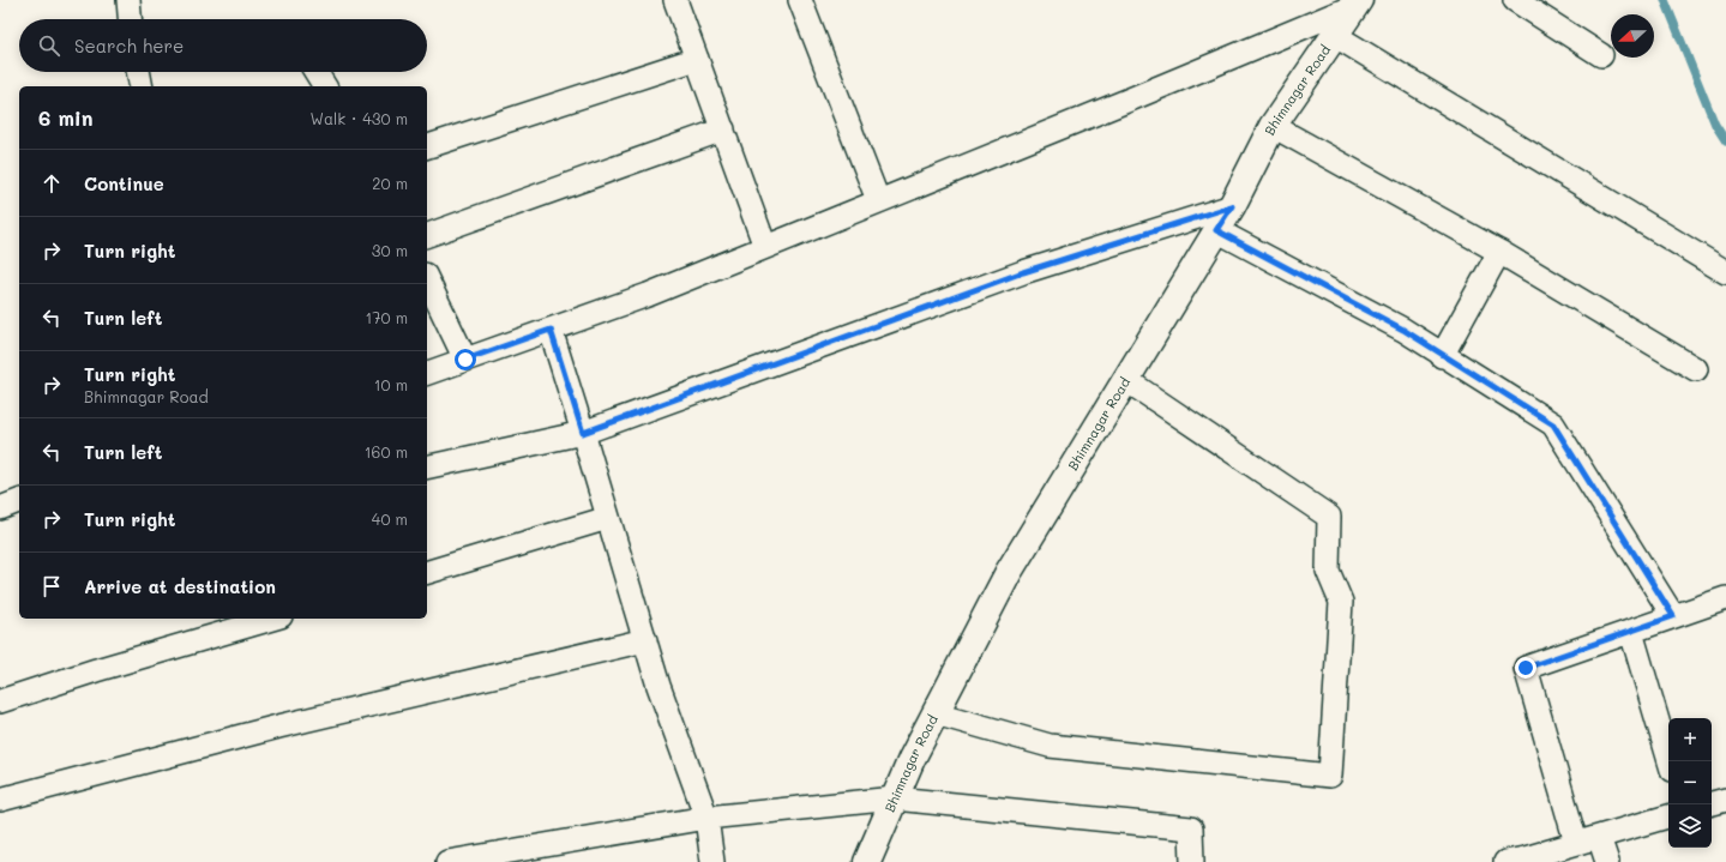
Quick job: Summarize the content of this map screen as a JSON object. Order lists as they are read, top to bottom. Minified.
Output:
{"streets":{"street":["Bhimnagar Road"]},"north":"left","page":{"search":"Search here","heading":["6 min","Walk · 430 m"],"list":[["Continue","20 m"],["Turn right","30 m"],["Turn left","170 m"],["Turn right","Bhimnagar Road","10 m"],["Turn left","160 m"],["Turn right","40 m"],"Arrive at destination"],"map_buttons":["+","−"]}}
